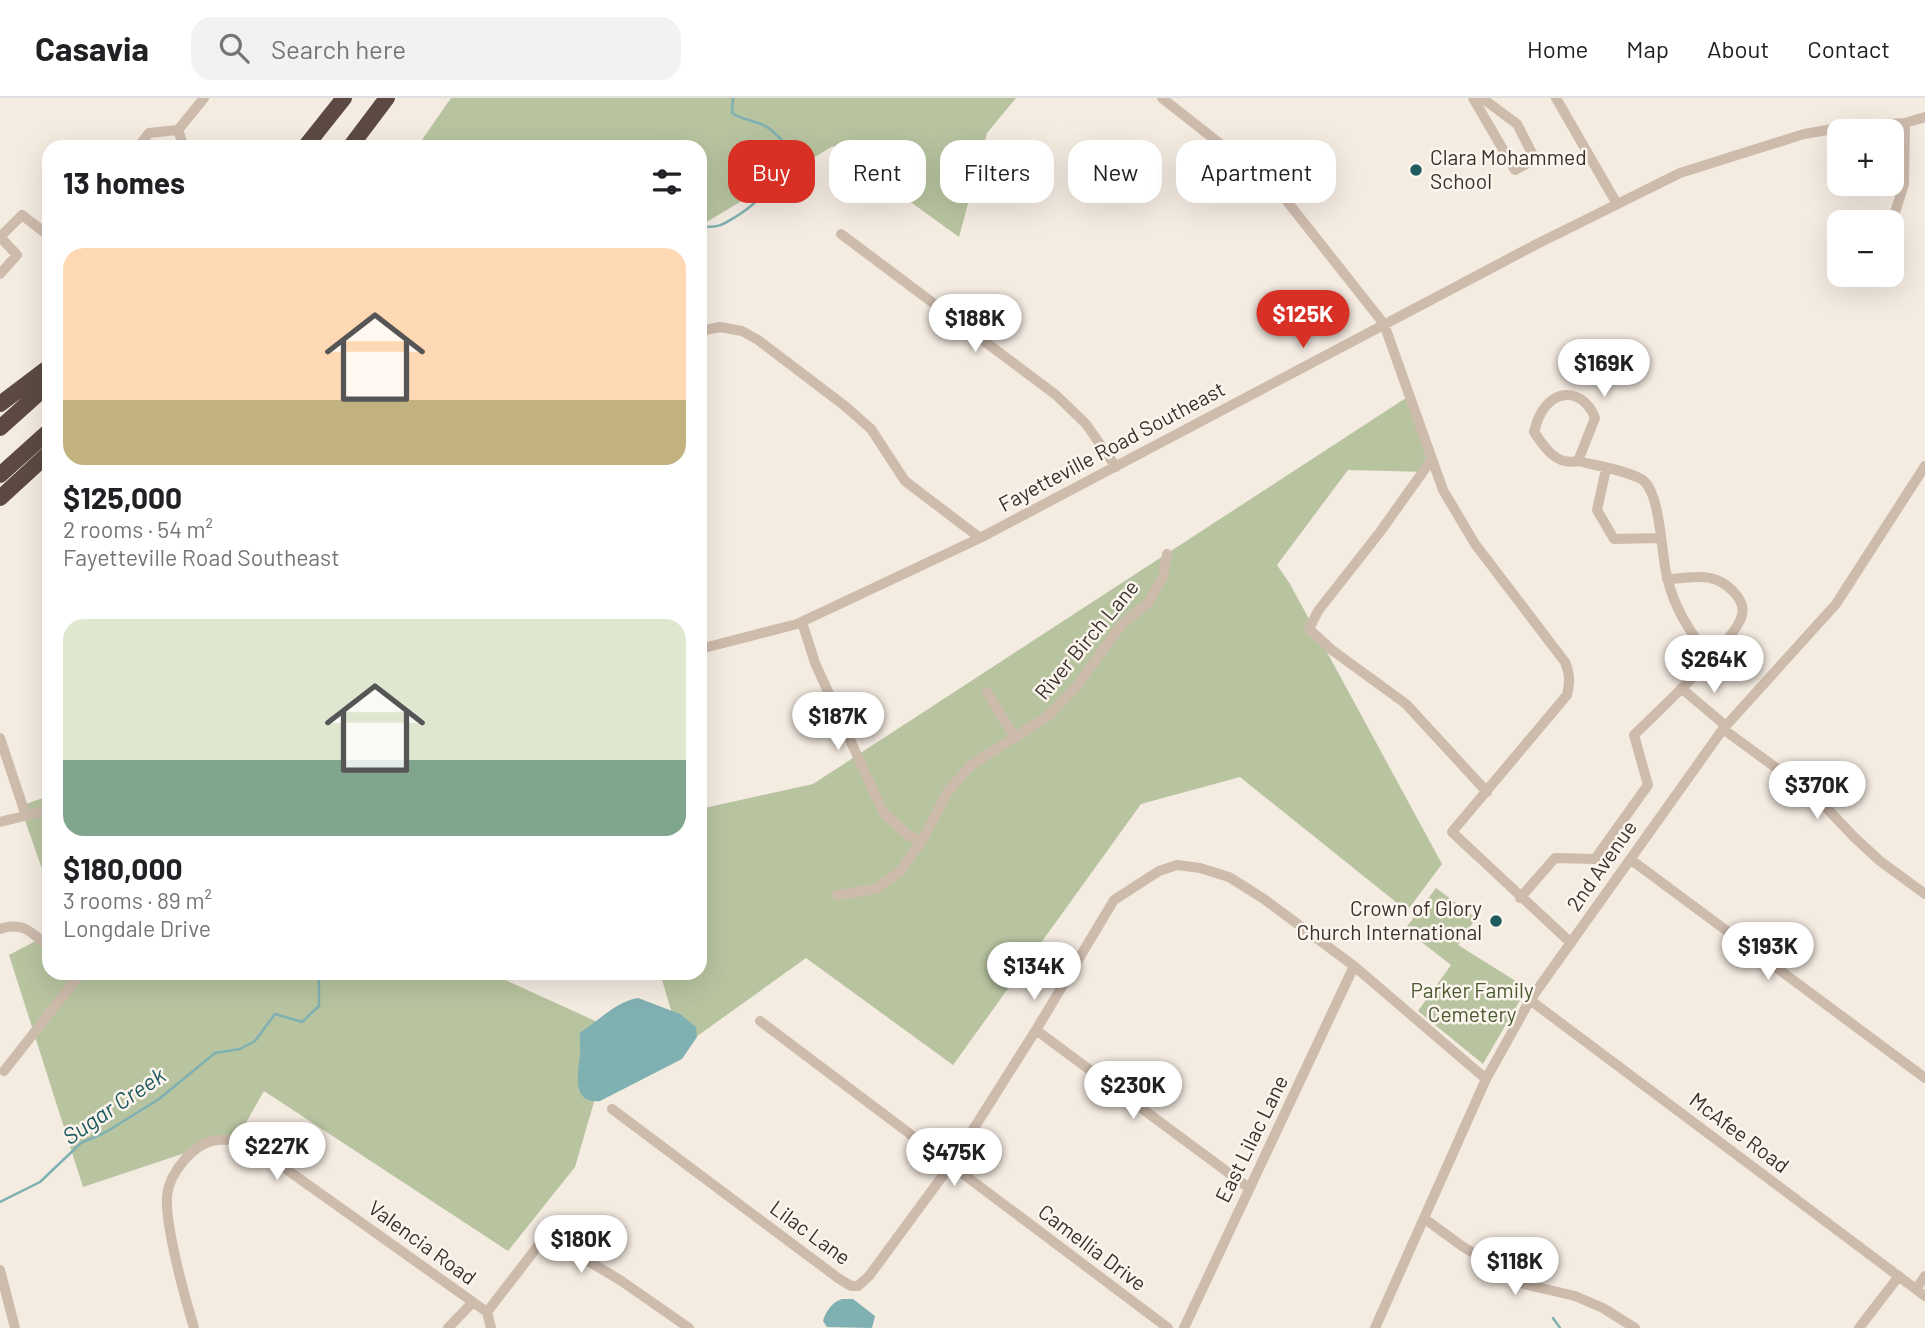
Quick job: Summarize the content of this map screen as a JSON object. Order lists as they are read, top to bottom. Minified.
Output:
{"streets":{"street":["Fayetteville Road Southeast","River Birch Lane","2nd Avenue","McAfee Road","East Lilac Lane","Lilac Lane","Valencia Road","Camellia Drive"]},"crossings":[["2nd Avenue","McAfee Road"],["2nd Avenue","Lilac Lane"],["East Lilac Lane","Lilac Lane"],["Lilac Lane","Camellia Drive"]],"water":["Sugar Creek"],"parks":["Parker Family Cemetery"],"places":["Clara Mohammed School","Crown of Glory Church International"],"page":{"header":"Casavia","search":"Search here","nav":["Home","Map","About","Contact"],"map_buttons":["+","−"],"chip":["Buy","Rent","Filters","New","Apartment"],"heading":"13 homes","list":[{"name":"$125,000","note":"2 rooms · 54 m² · Fayetteville Road Southeast"},{"name":"$180,000","note":"3 rooms · 89 m² · Longdale Drive"}],"price":["$125K","$188K","$169K","$264K","$187K","$370K","$193K","$134K","$230K","$227K","$475K","$180K","$118K"]}}
